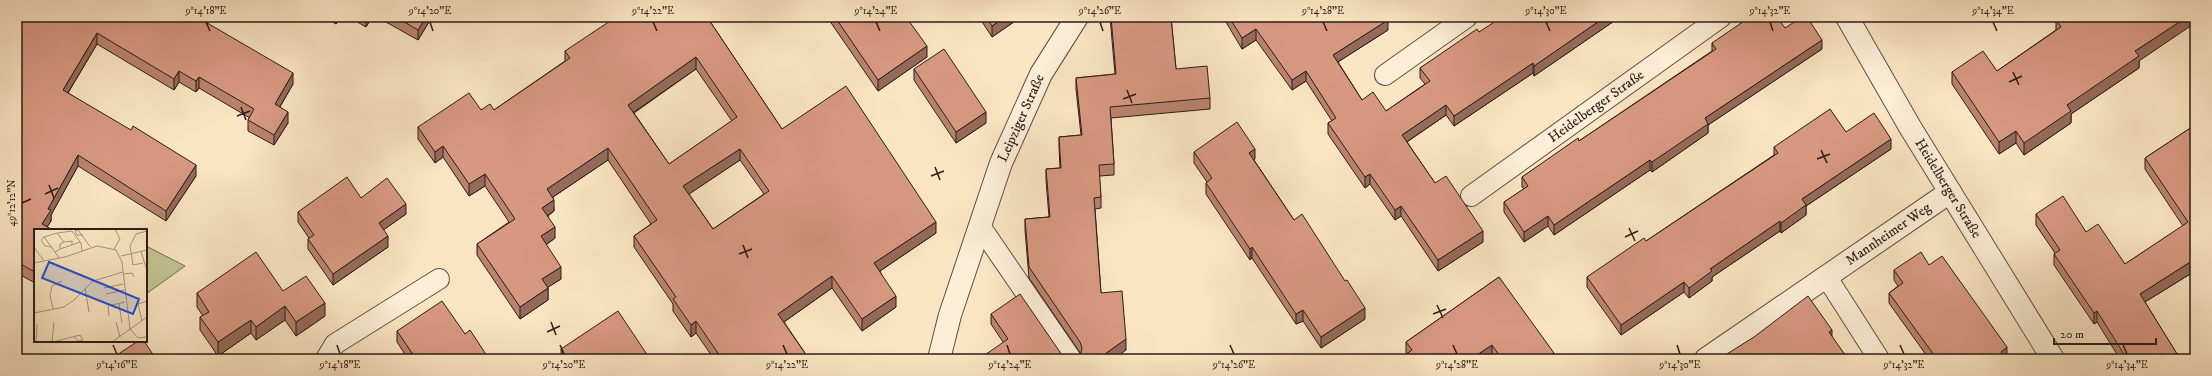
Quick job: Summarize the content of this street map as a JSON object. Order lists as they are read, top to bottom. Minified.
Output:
{"streets":{"street":["Heidelberger Straße","Leipziger Straße","Mannheimer Weg"]},"crossings":[["Heidelberger Straße","Mannheimer Weg"]],"scale_bar":"20 m","coordinates":["9°14'18\"E","9°14'20\"E","9°14'22\"E","9°14'24\"E","9°14'26\"E","9°14'28\"E","9°14'30\"E","9°14'32\"E","9°14'34\"E","49°12'12\"N","9°14'16\"E"]}
